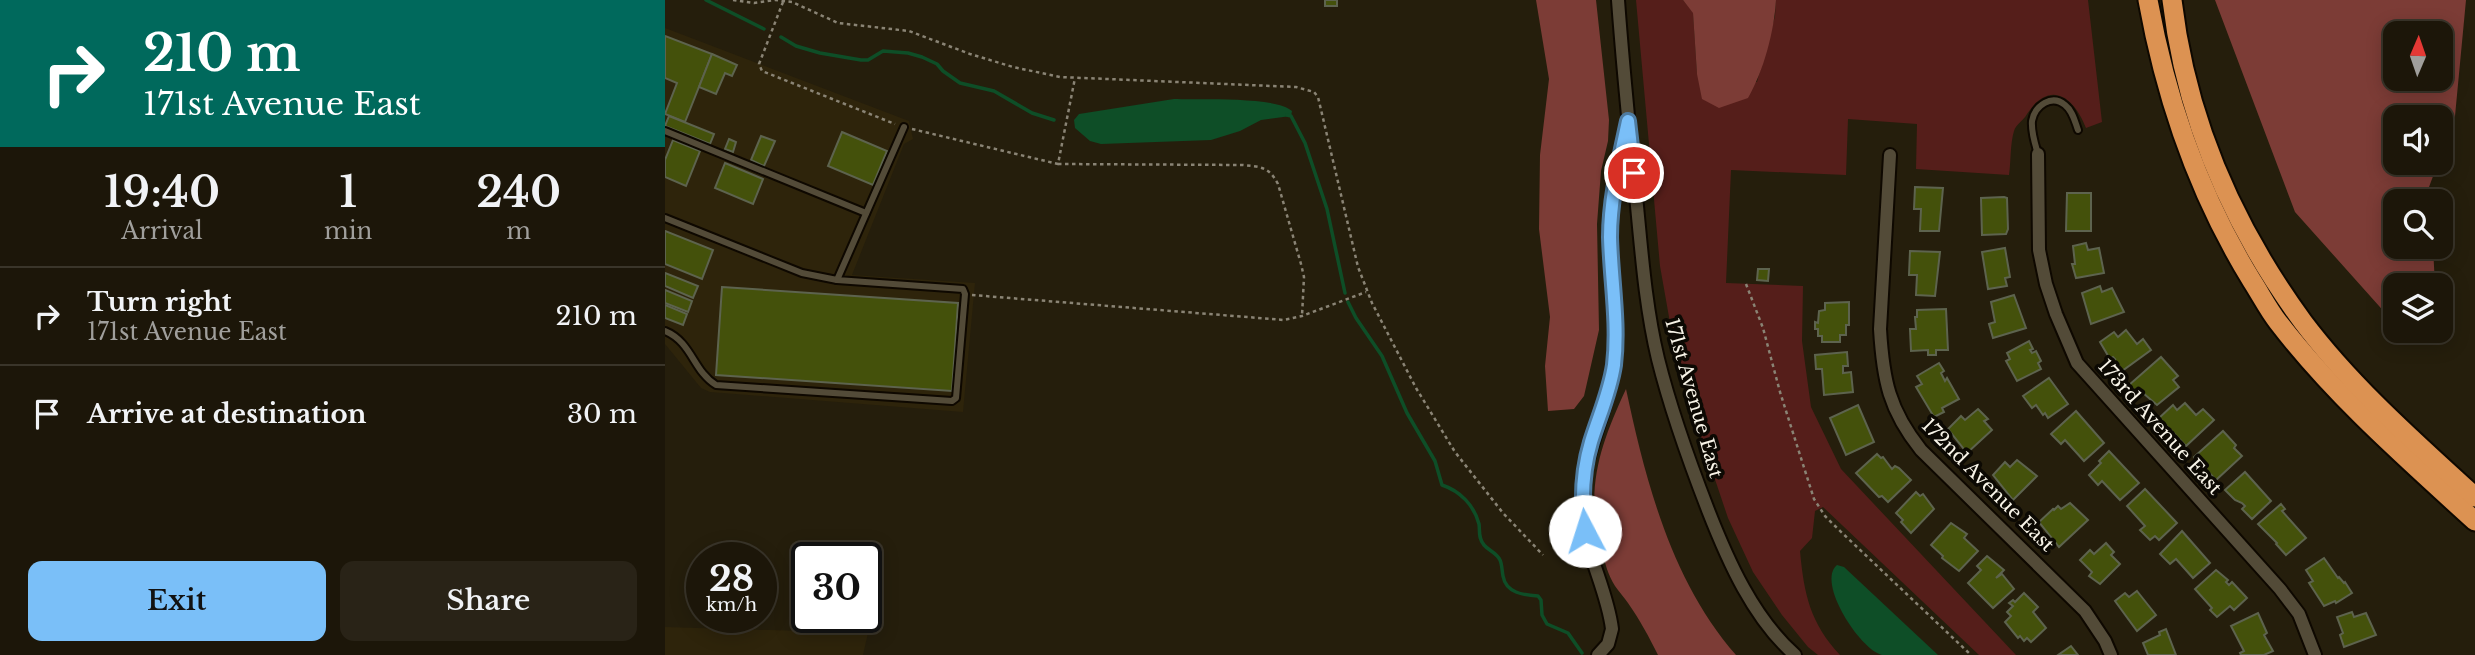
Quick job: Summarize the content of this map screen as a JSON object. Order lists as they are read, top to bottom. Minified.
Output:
{"streets":{"street":["171st Avenue East","173rd Avenue East","172nd Avenue East"]},"north":"top","page":{"turn":["210 m","171st Avenue East"],"eta":["19:40","Arrival","1","min","240","m"],"list":[{"name":"Turn right","note":"171st Avenue East","value":"210 m"},{"name":"Arrive at destination","value":"30 m"}],"speed":"28 km/h","limit":"30","buttons":["Exit","Share"]}}
